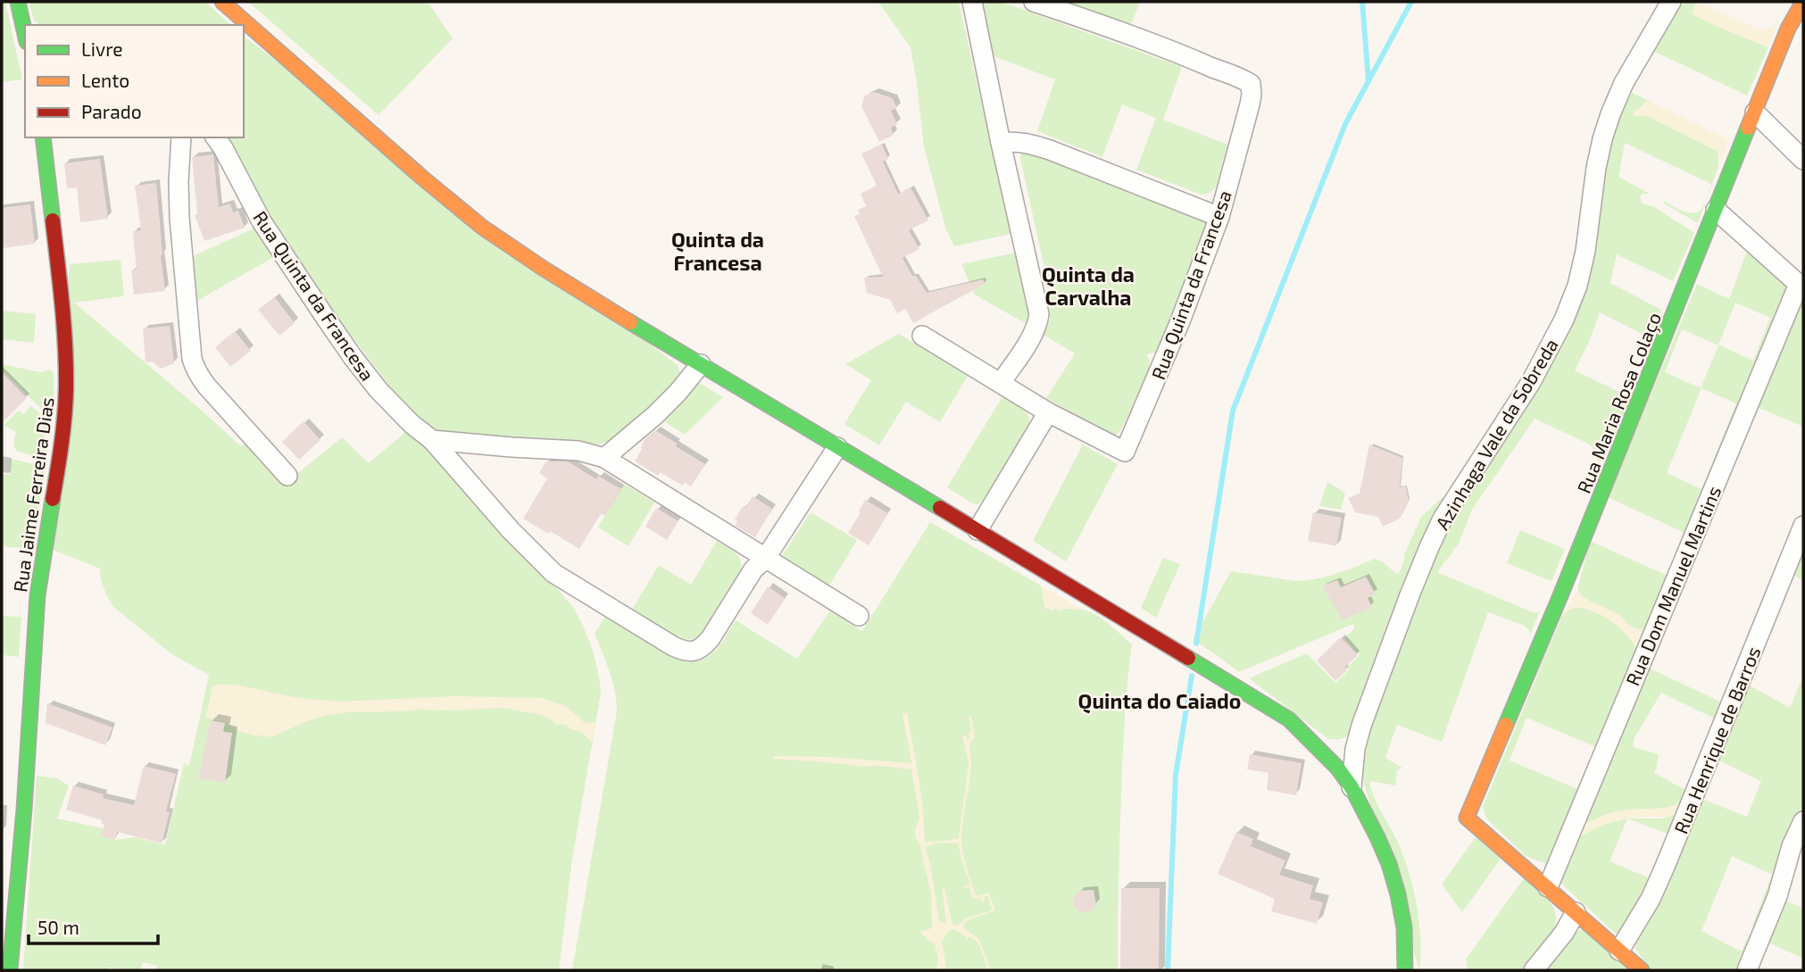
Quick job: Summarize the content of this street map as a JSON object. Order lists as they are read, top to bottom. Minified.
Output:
{"streets":{"street":["Rua Quinta da Francesa","Rua Maria Rosa Colaço","Azinhaga Vale da Sobreda","Rua Jaime Ferreira Dias","Rua Dom Manuel Martins","Rua Henrique de Barros"]},"crossings":[["Rua Maria Rosa Colaço","Rua Dom Manuel Martins"]],"districts":["Quinta da Francesa","Quinta da Carvalha","Quinta do Caiado"],"legend":["Livre","Lento","Parado"],"scale_bar":"50 m"}
